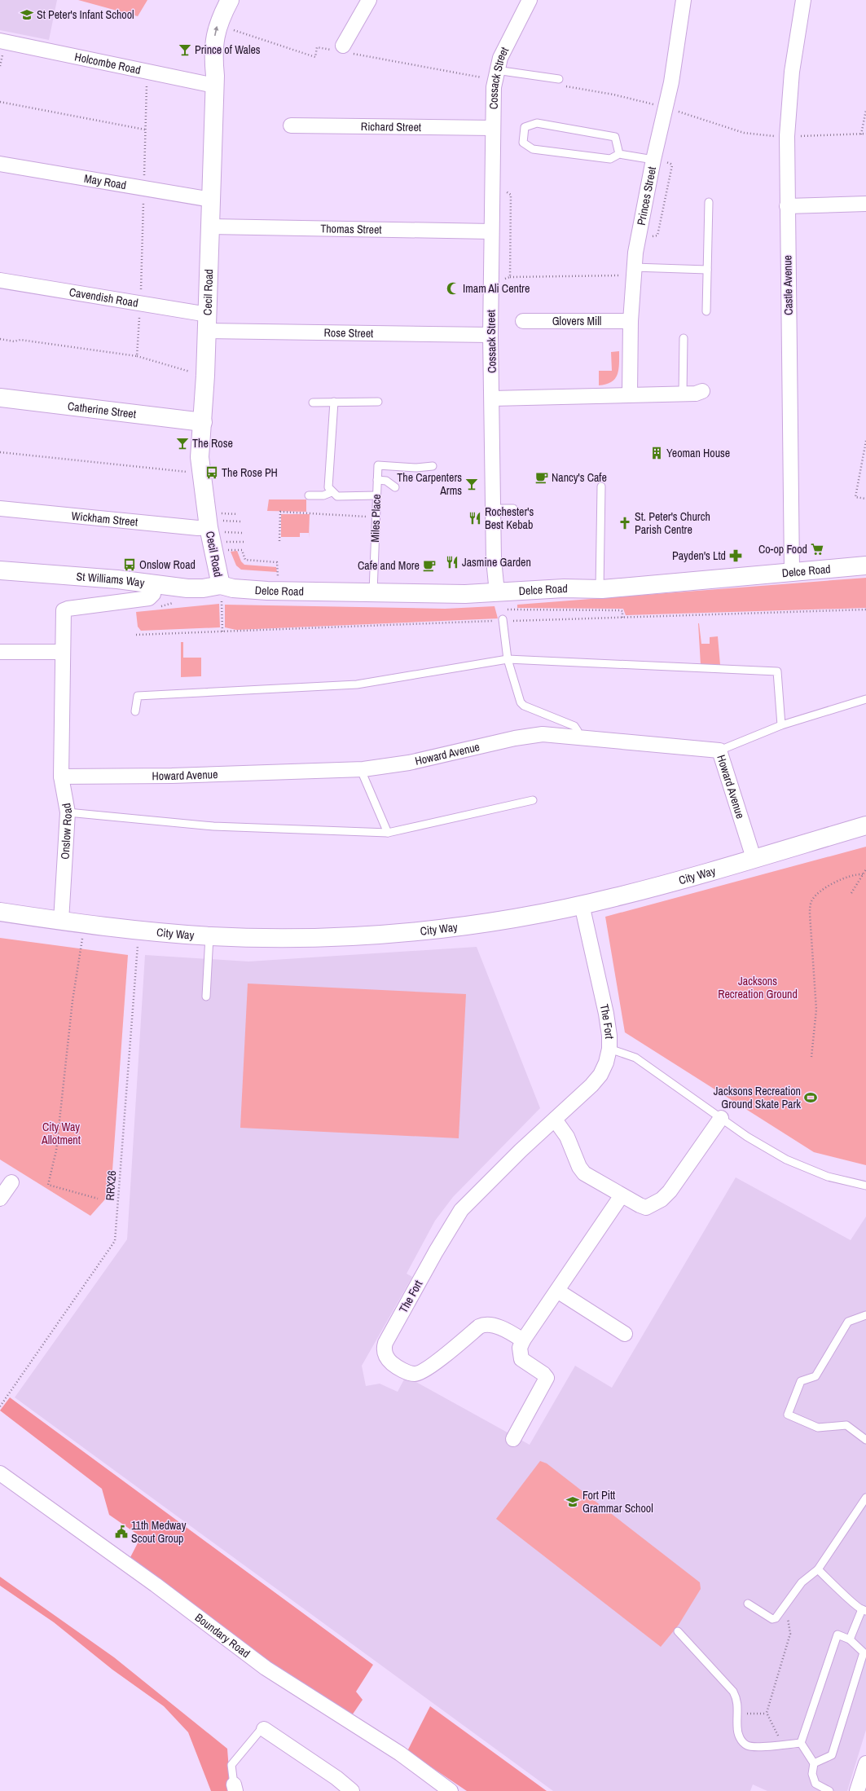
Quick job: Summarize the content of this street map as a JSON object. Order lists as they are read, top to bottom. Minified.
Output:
{"streets":{"street":["Holcombe Road","Cossack Street","Richard Street","May Road","Princes Street","Thomas Street","Castle Avenue","Cecil Road","Cavendish Road","Glovers Mill","Rose Street","Catherine Street","Wickham Street","Delce Road","St Williams Way","Howard Avenue","Onslow Road","City Way","The Fort","Boundary Road"],"lane":["Miles Place"],"path":["RRX26"]},"crossings":[["Holcombe Road","Cecil Road"],["Cossack Street","Richard Street"],["Cossack Street","Thomas Street"],["Cossack Street","Rose Street"],["Cossack Street","Delce Road"],["May Road","Cecil Road"],["Princes Street","Glovers Mill"],["Thomas Street","Cecil Road"],["Castle Avenue","Delce Road"],["Cecil Road","Cavendish Road"],["Cecil Road","Rose Street"],["Cecil Road","Catherine Street"],["Cecil Road","Wickham Street"],["Cecil Road","Delce Road"],["Cecil Road","St Williams Way"],["Cavendish Road","Rose Street"],["Miles Place","Delce Road"],["Delce Road","St Williams Way"],["St Williams Way","Onslow Road"],["Howard Avenue","Onslow Road"],["Howard Avenue","City Way"],["Onslow Road","City Way"],["City Way","The Fort"],["City Way","RRX26"]],"parks":["Jacksons Recreation Ground","City Way Allotment"],"places":{"school or university":["St Peter's Infant School","Fort Pitt Grammar School"],"bar":["Prince of Wales","The Rose","The Carpenters Arms"],"mosque":["Imam Ali Centre"],"building":["Yeoman House"],"bus stop":["The Rose PH","Onslow Road"],"cafe":["Nancy's Cafe","Cafe and More"],"restaurant":["Rochester's Best Kebab","Jasmine Garden"],"church":["St. Peter's Church Parish Centre"],"supermarket":["Co-op Food"],"pharmacy":["Payden's Ltd"],"sports":["Jacksons Recreation Ground Skate Park"],"public building":["11th Medway Scout Group"]}}
